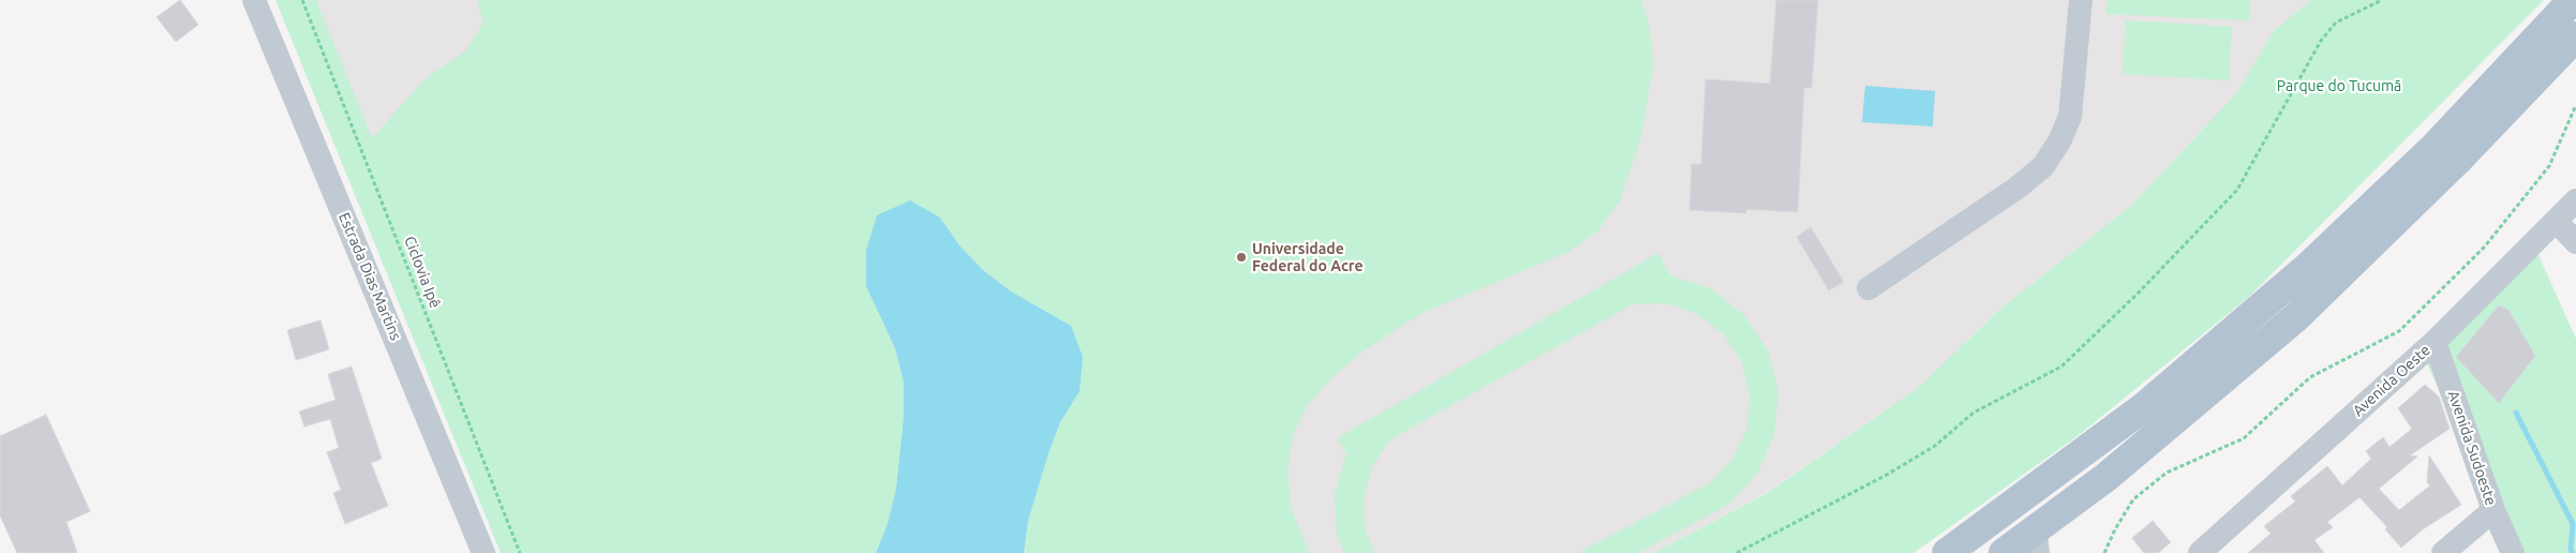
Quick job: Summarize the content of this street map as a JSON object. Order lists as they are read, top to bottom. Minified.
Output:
{"streets":{"street":["Estrada Dias Martins","Avenida Oeste","Avenida Sudoeste"],"path":["Ciclovia Ipê"]},"crossings":[["Avenida Oeste","Avenida Sudoeste"]],"parks":["Parque do Tucumã"],"places":["Universidade Federal do Acre"]}
